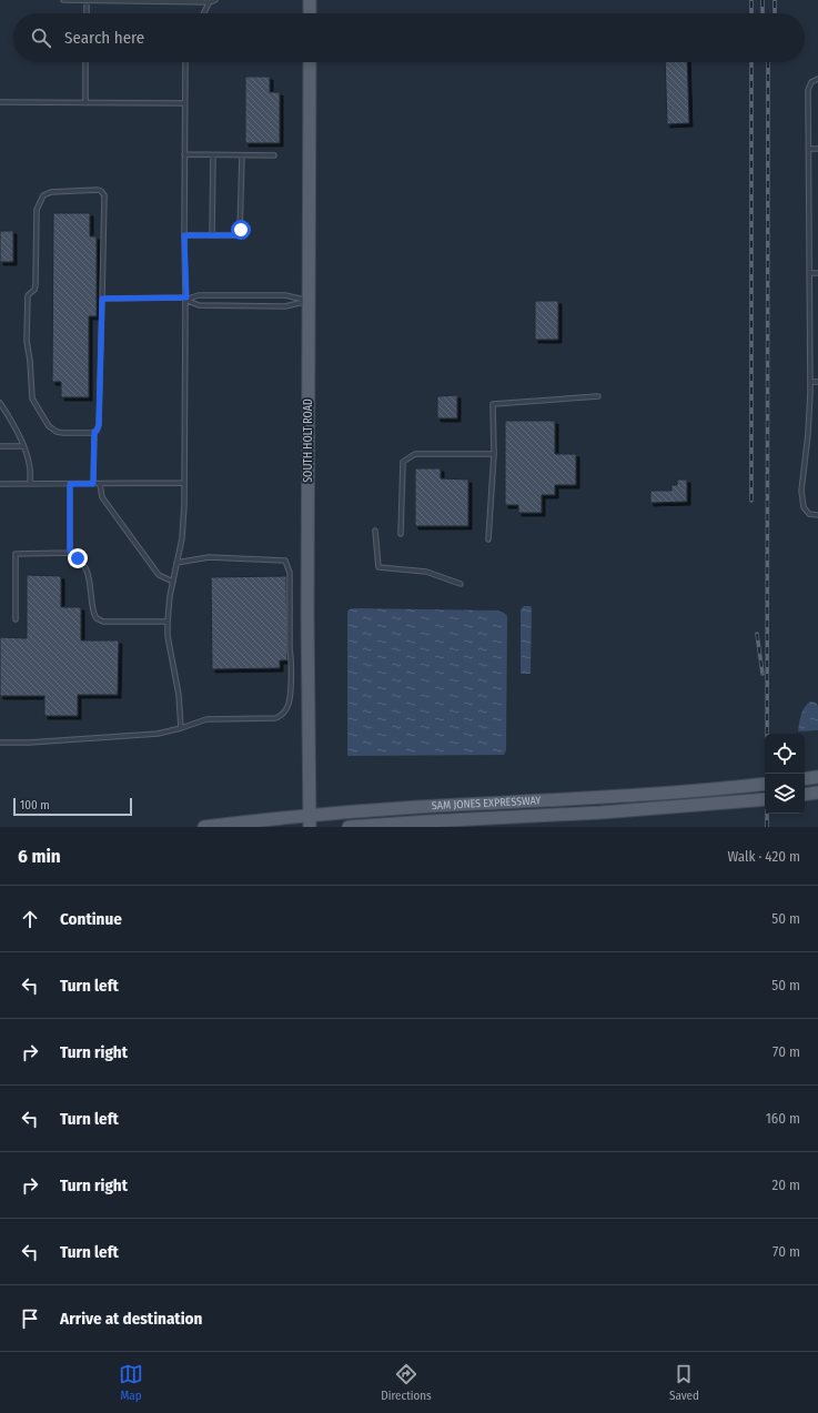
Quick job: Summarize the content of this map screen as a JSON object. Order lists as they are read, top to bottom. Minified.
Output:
{"streets":{"main road":["SOUTH HOLT ROAD","SAM JONES EXPRESSWAY"]},"crossings":[["SOUTH HOLT ROAD","SAM JONES EXPRESSWAY"]],"scale_bar":"100 m","page":{"search":"Search here","scale":"100 m","heading":["6 min","Walk · 420 m"],"list":[["Continue","50 m"],["Turn left","50 m"],["Turn right","70 m"],["Turn left","160 m"],["Turn right","20 m"],["Turn left","70 m"],"Arrive at destination"],"nav":["Map","Directions","Saved"]}}
